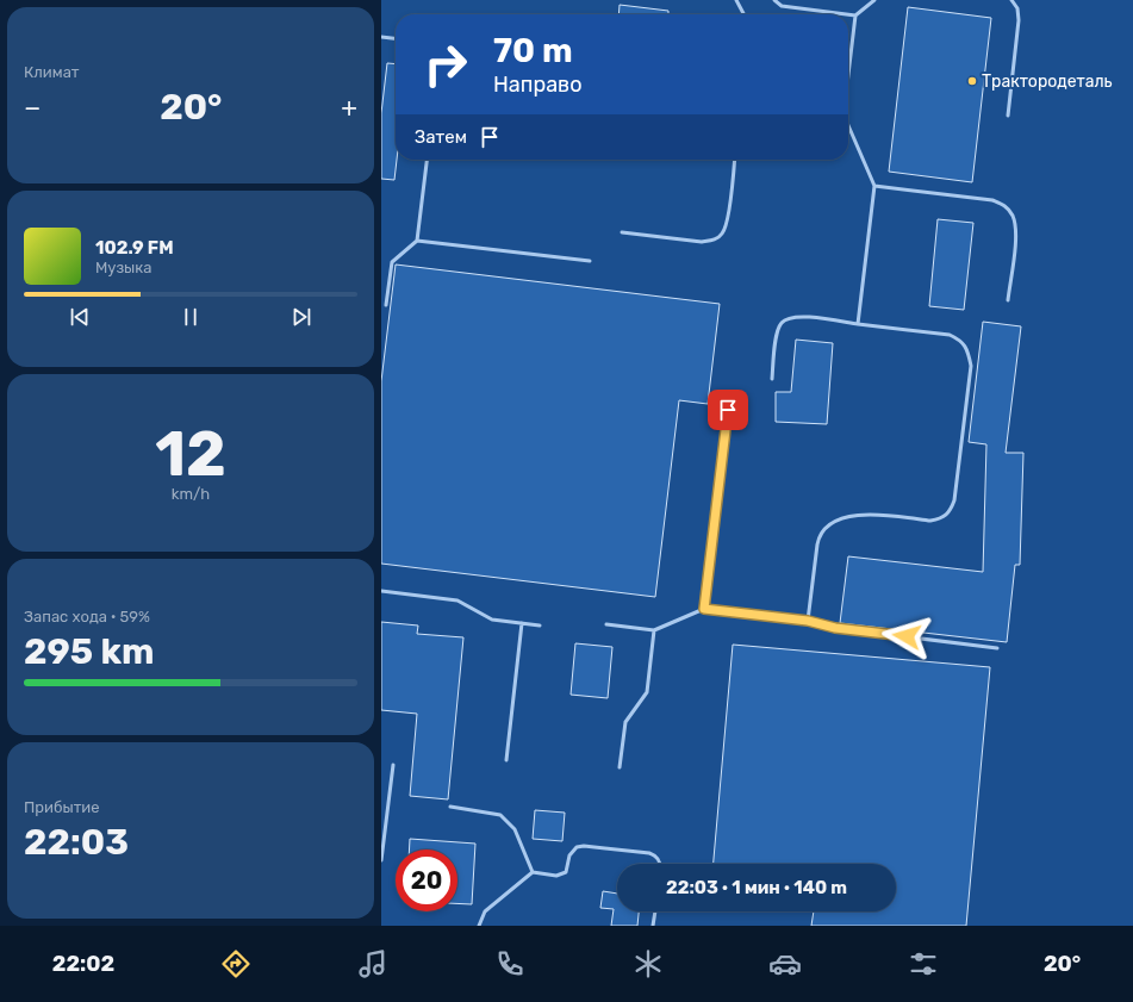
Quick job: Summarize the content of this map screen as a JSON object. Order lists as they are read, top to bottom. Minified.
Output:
{"places":["Трактородеталь"],"page":{"tile":["Климат",["12","km/h"],["Запас хода · 59%","295 km"],["Прибытие","22:03"]],"turn":["70 m","Направо"],"heat":["−","20°","+"],"then":"Затем","song":["102.9 FM","Музыка"],"limit":"20","trip":"22:03 · 1 мин · 140 m","tabs":["22:02","20°"]}}
